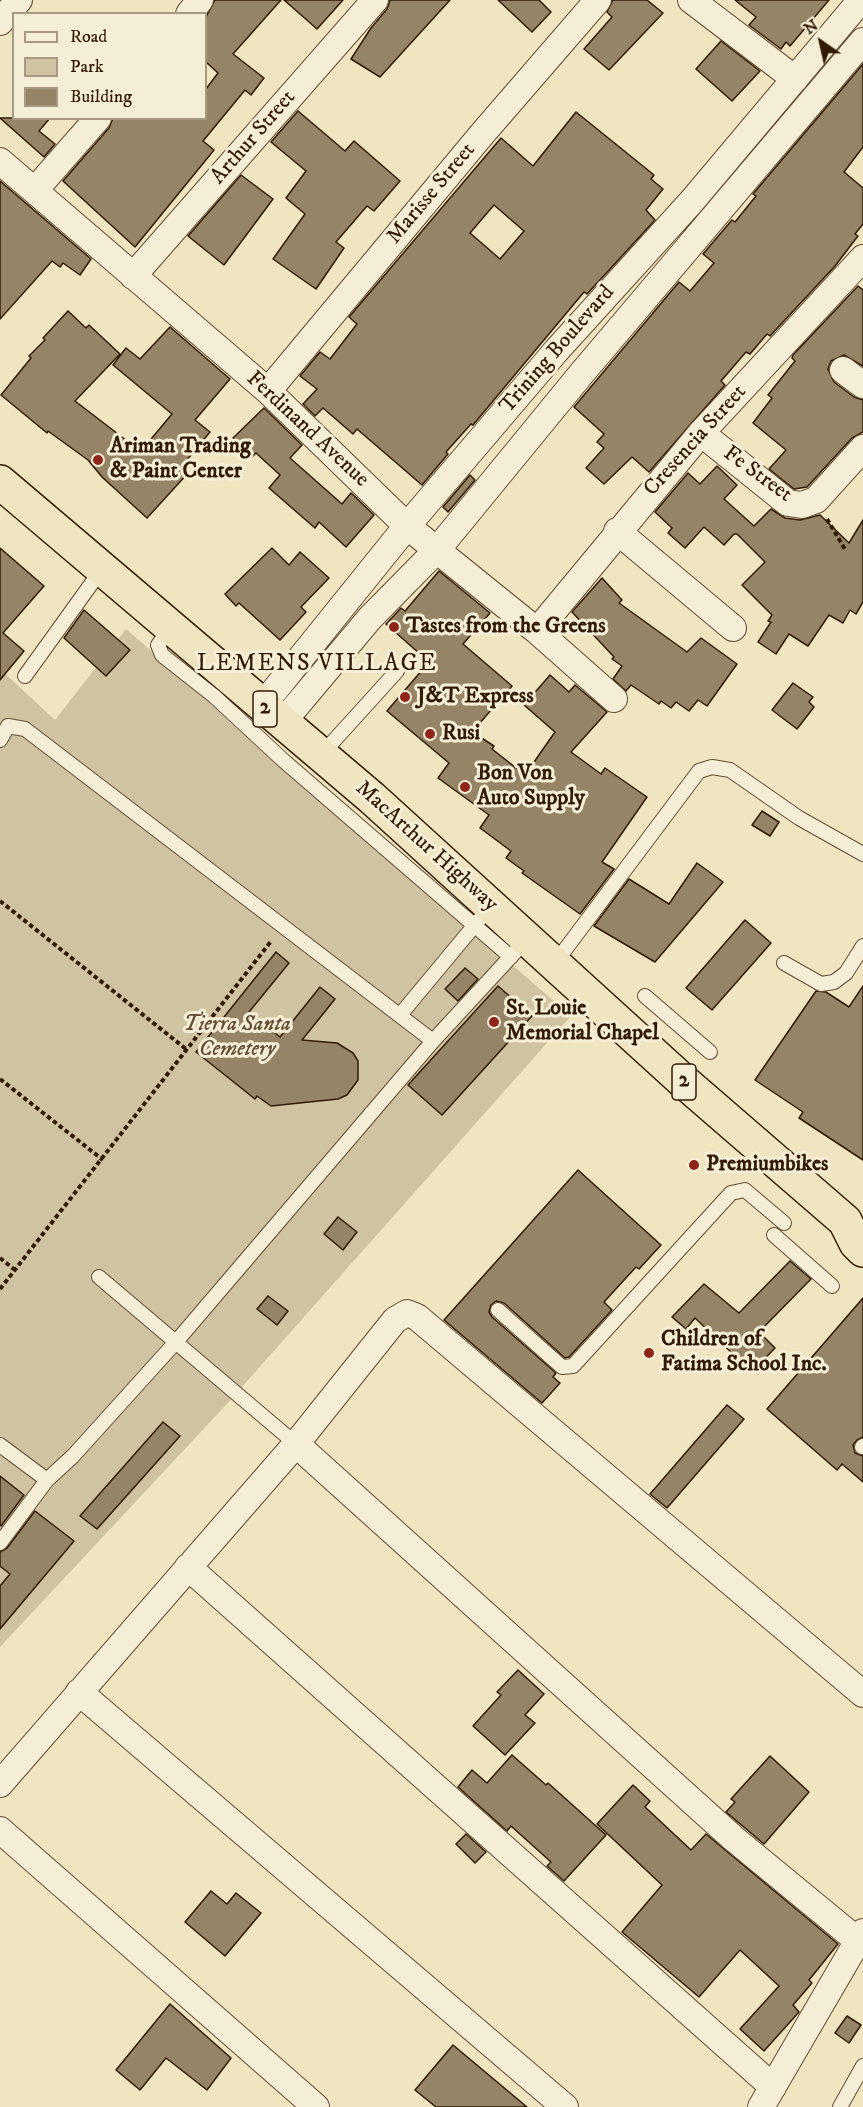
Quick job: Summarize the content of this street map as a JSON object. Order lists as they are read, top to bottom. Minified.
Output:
{"streets":{"highway":["2","MacArthur Highway"],"street":["Arthur Street","Marisse Street","Trining Boulevard","Ferdinand Avenue","Cresencia Street","Fe Street"]},"crossings":[["Arthur Street","Ferdinand Avenue"],["Marisse Street","Ferdinand Avenue"],["Trining Boulevard","Ferdinand Avenue"],["Trining Boulevard","MacArthur Highway"],["Ferdinand Avenue","Cresencia Street"],["Cresencia Street","Fe Street"]],"districts":["LEMENS VILLAGE"],"parks":["Tierra Santa Cemetery"],"places":["Ariman Trading & Paint Center","Tastes from the Greens","J&T Express","Rusi","Bon Von Auto Supply","St. Louie Memorial Chapel","Premiumbikes","Children of Fatima School Inc."],"legend":["Road","Park","Building"],"north":"top left"}
